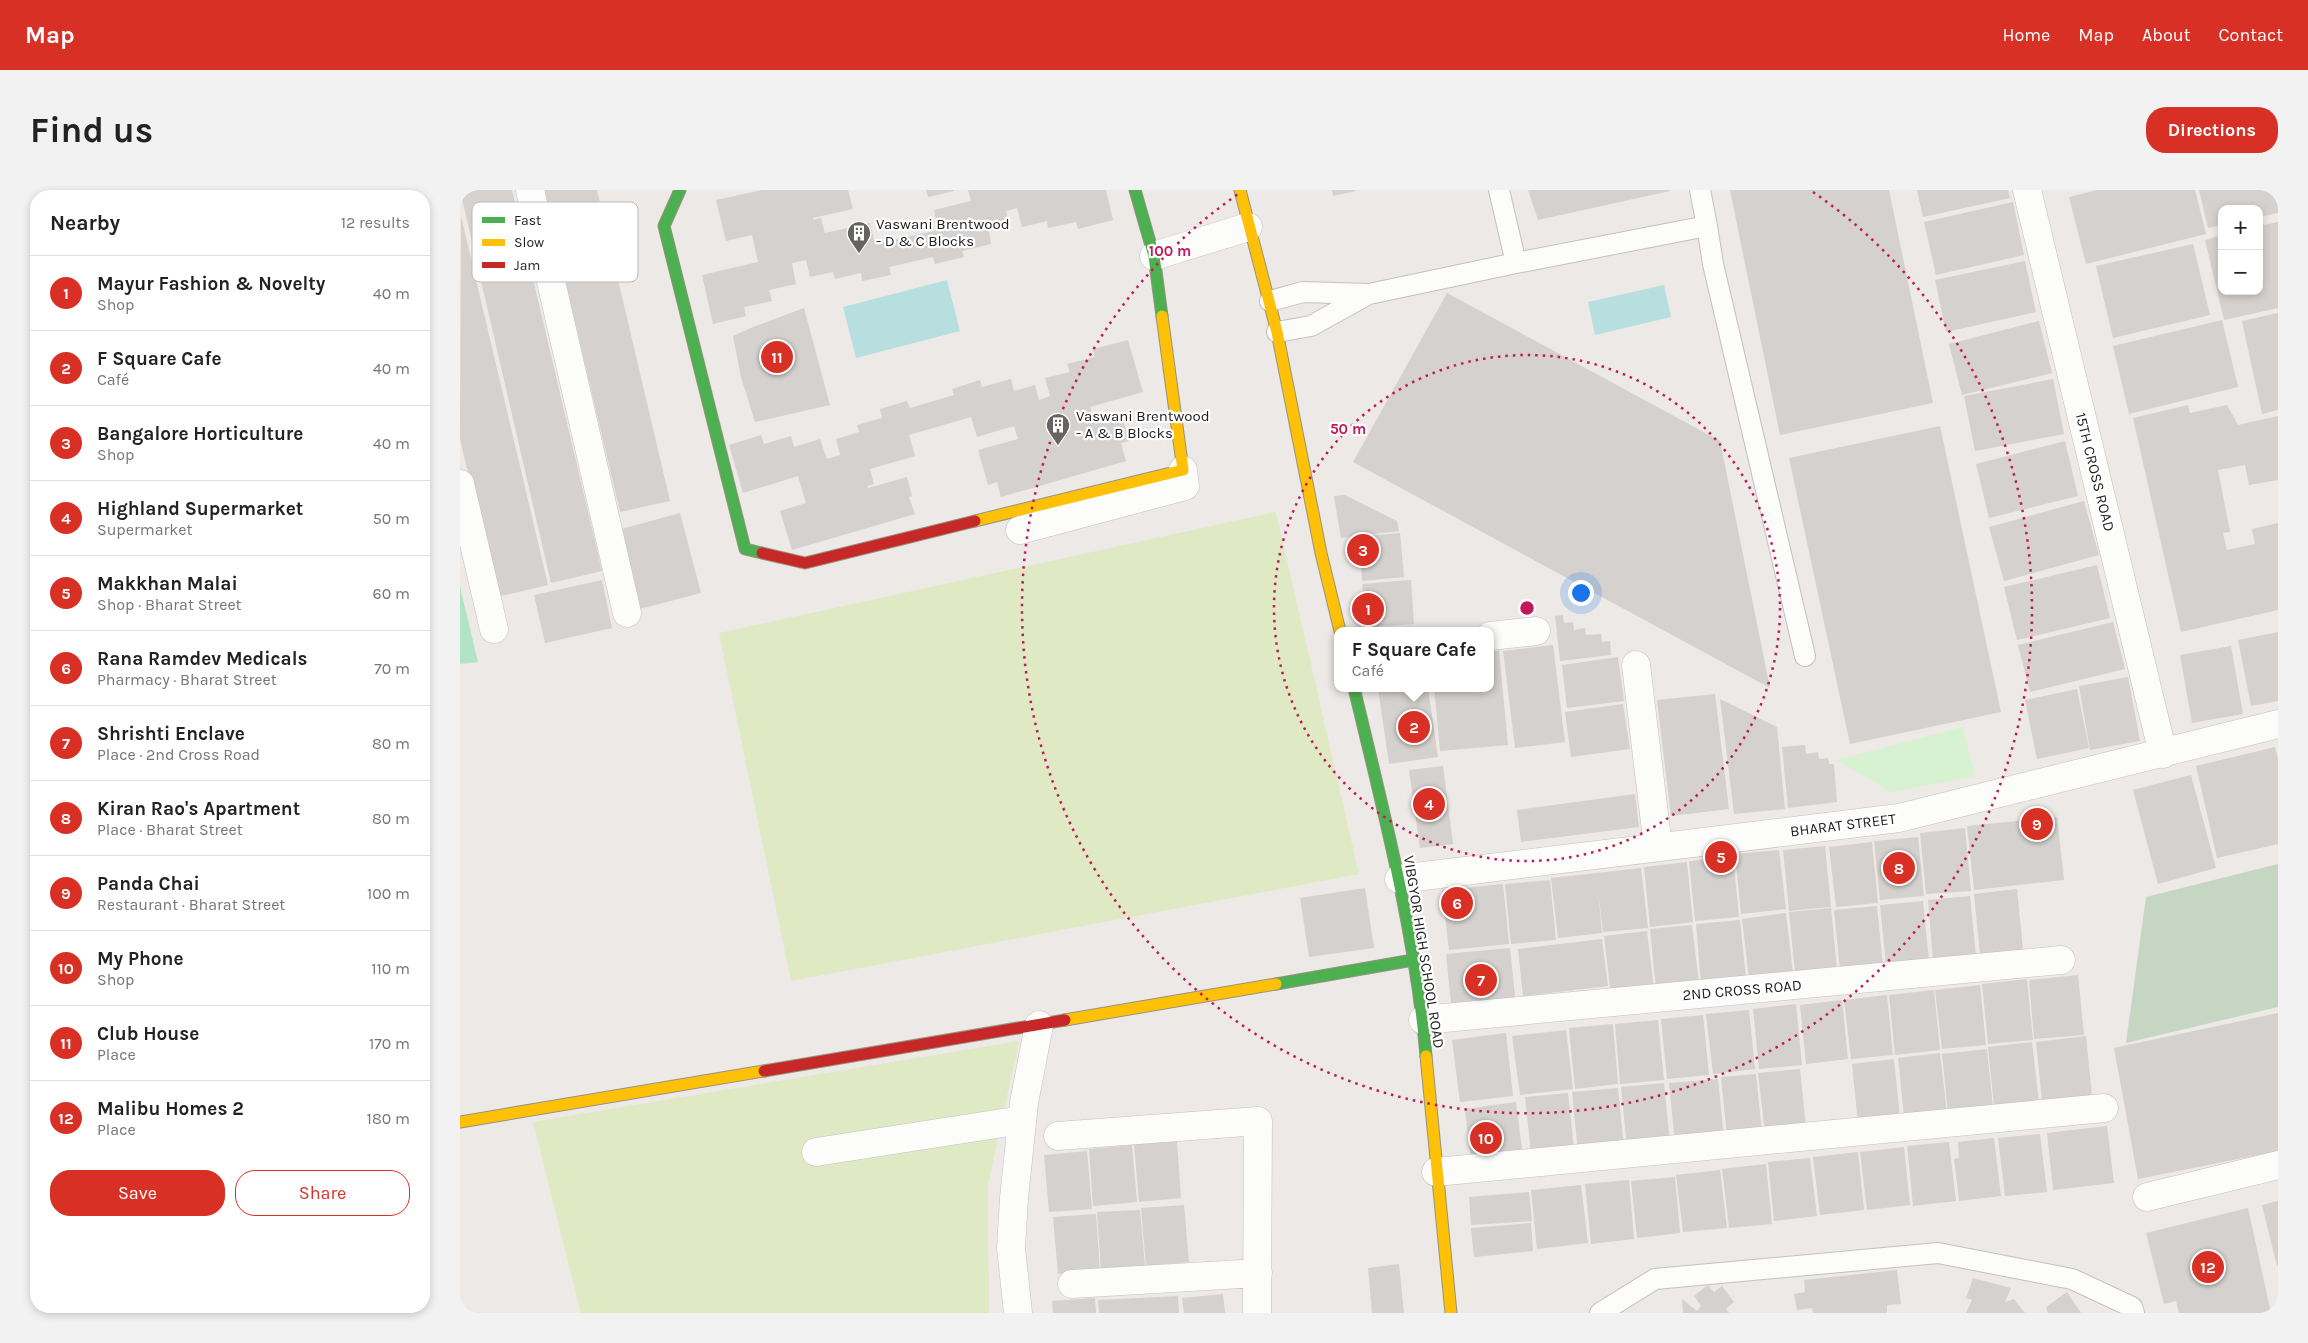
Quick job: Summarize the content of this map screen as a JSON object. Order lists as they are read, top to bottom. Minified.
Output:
{"streets":{"street":["15TH CROSS ROAD","BHARAT STREET","VIBGYOR HIGH SCHOOL ROAD","2ND CROSS ROAD"]},"crossings":[["15TH CROSS ROAD","BHARAT STREET"],["BHARAT STREET","VIBGYOR HIGH SCHOOL ROAD"],["VIBGYOR HIGH SCHOOL ROAD","2ND CROSS ROAD"]],"places":{"building":["Vaswani Brentwood - D & C Blocks","Vaswani Brentwood - A & B Blocks"]},"legend":["Fast","Slow","Jam"],"page":{"header":"Map","nav":["Home","Map","About","Contact"],"buttons":["Directions",["Save","Share"]],"title":"Find us","heading":["Nearby","12 results"],"map_buttons":["+","−"],"list":[{"mark":"1","name":"Mayur Fashion & Novelty","note":"Shop","value":"40 m"},{"mark":"2","name":"F Square Cafe","note":"Café","value":"40 m"},{"mark":"3","name":"Bangalore Horticulture","note":"Shop","value":"40 m"},{"mark":"4","name":"Highland Supermarket","note":"Supermarket","value":"50 m"},{"mark":"5","name":"Makkhan Malai","note":"Shop · Bharat Street","value":"60 m"},{"mark":"6","name":"Rana Ramdev Medicals","note":"Pharmacy · Bharat Street","value":"70 m"},{"mark":"7","name":"Shrishti Enclave","note":"Place · 2nd Cross Road","value":"80 m"},{"mark":"8","name":"Kiran Rao's Apartment","note":"Place · Bharat Street","value":"80 m"},{"mark":"9","name":"Panda Chai","note":"Restaurant · Bharat Street","value":"100 m"},{"mark":"10","name":"My Phone","note":"Shop","value":"110 m"},{"mark":"11","name":"Club House","note":"Place","value":"170 m"},{"mark":"12","name":"Malibu Homes 2","note":"Place","value":"180 m"}],"pins":["11","3","1","2","4","9","5","8","6","7","10","12"],"popup":["F Square Cafe","Café"]},"rings":["100 m","50 m"]}
